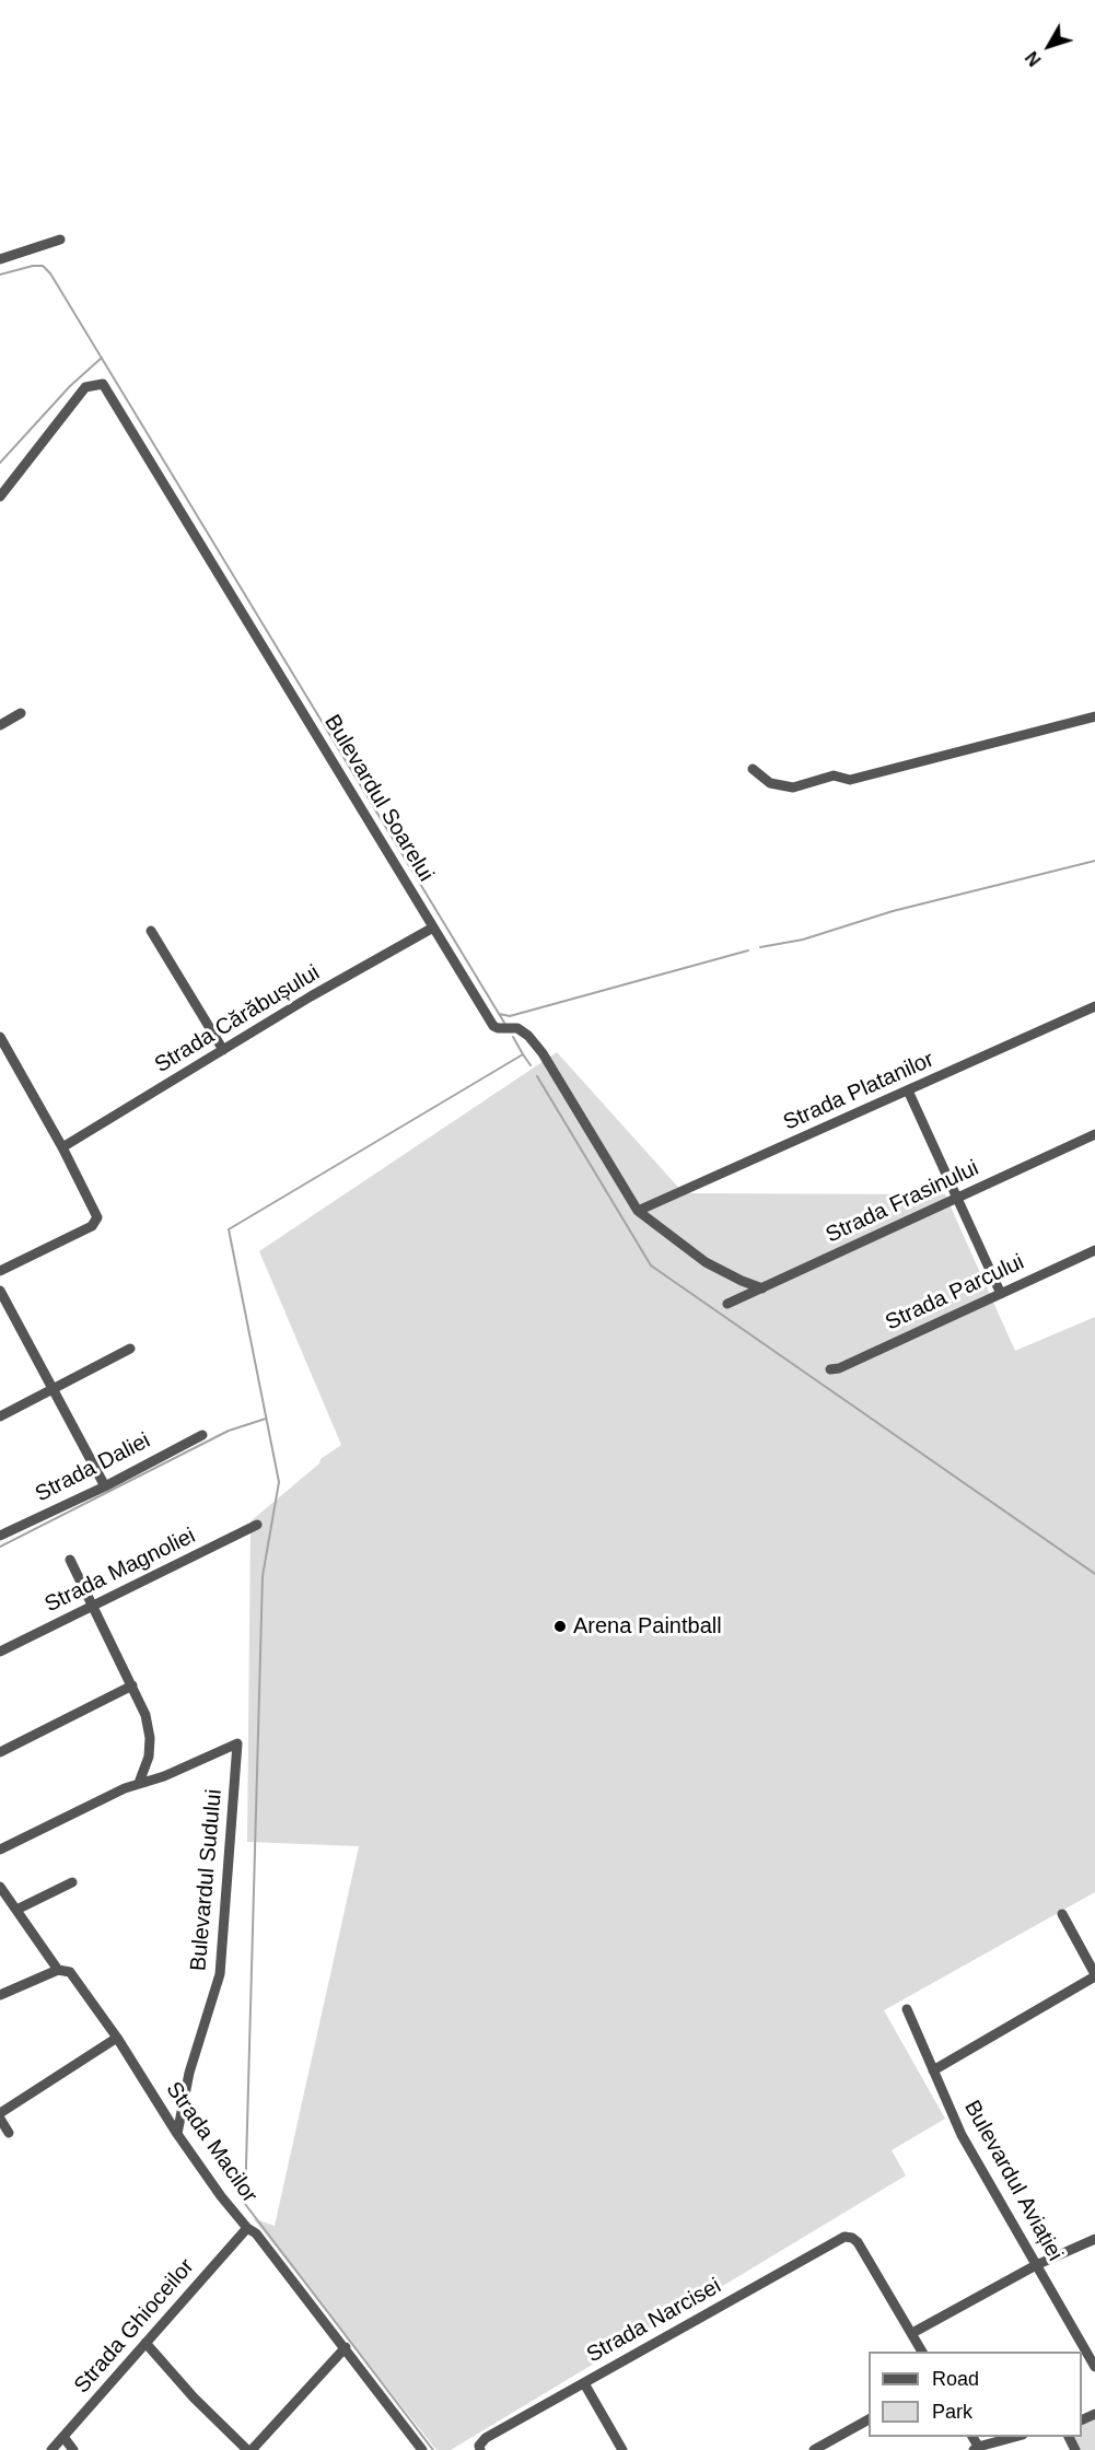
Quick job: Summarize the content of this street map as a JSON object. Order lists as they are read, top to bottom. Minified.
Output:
{"streets":{"street":["Bulevardul Soarelui","Strada Cărăbușului","Strada Platanilor","Strada Frasinului","Strada Parcului","Strada Daliei","Strada Magnoliei","Bulevardul Sudului","Strada Macilor","Bulevardul Aviației","Strada Narcisei","Strada Ghioceilor"]},"crossings":[["Bulevardul Soarelui","Strada Cărăbușului"],["Bulevardul Soarelui","Strada Platanilor"],["Bulevardul Sudului","Strada Macilor"],["Strada Macilor","Strada Ghioceilor"]],"places":["Arena Paintball"],"legend":["Road","Park"],"north":"bottom left"}
